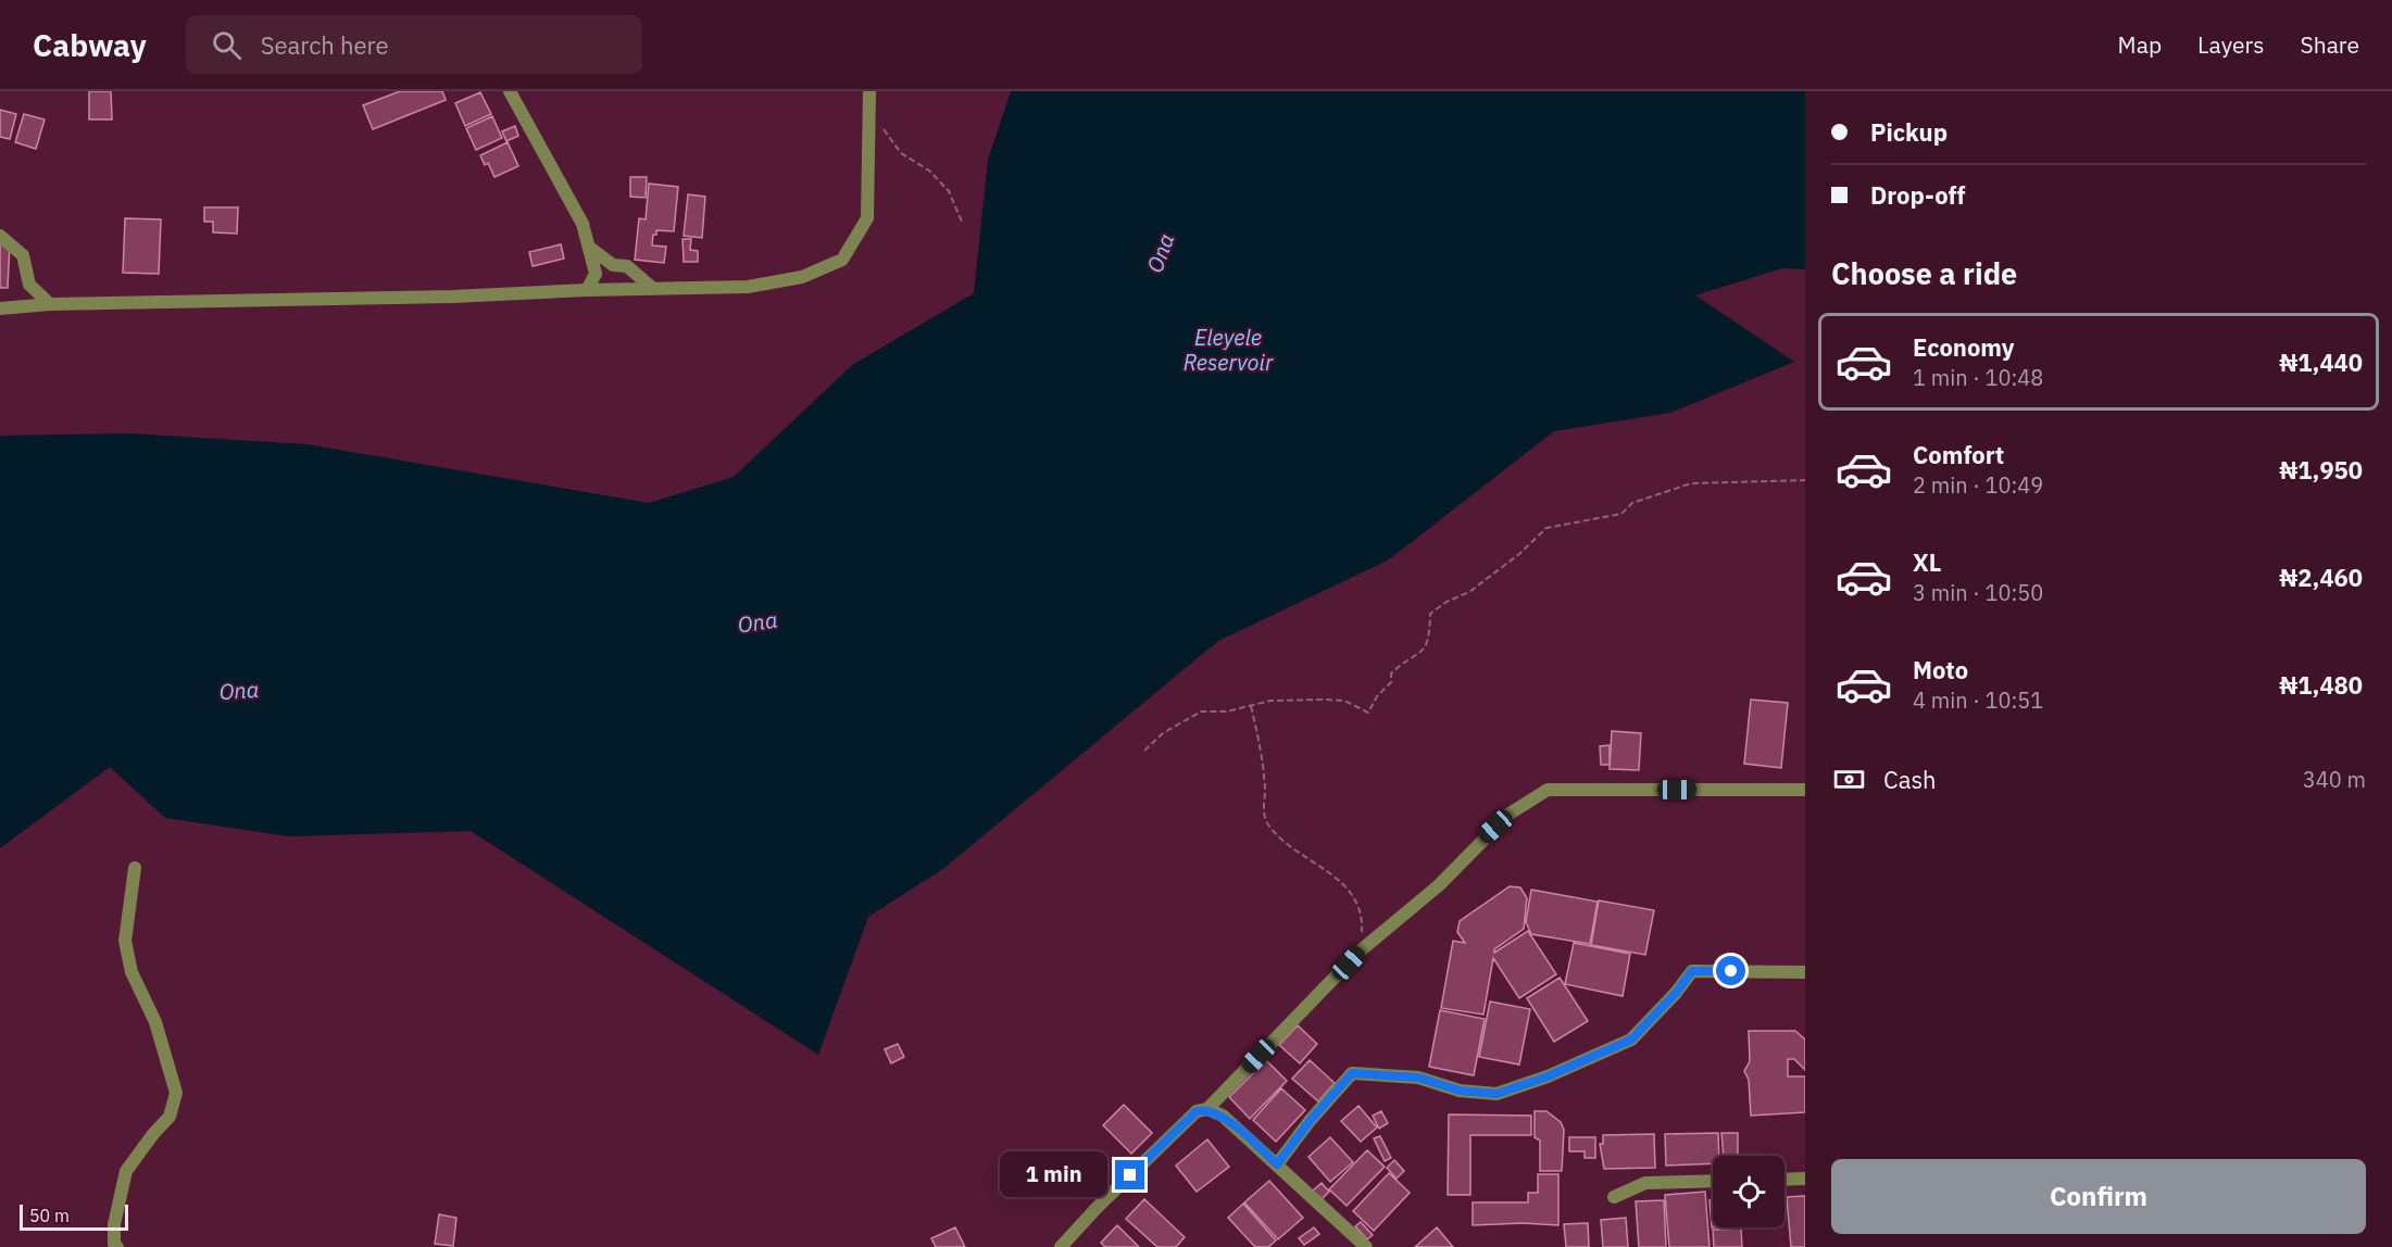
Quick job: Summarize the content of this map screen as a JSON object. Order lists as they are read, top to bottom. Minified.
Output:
{"water":["Ona","Eleyele Reservoir"],"scale_bar":"50 m","page":{"header":"Cabway","search":"Search here","nav":["Map","Layers","Share"],"banner":["Pickup","Drop-off"],"heading":"Choose a ride","list":[{"name":"Economy","note":"1 min · 10:48","value":"₦1,440"},{"name":"Comfort","note":"2 min · 10:49","value":"₦1,950"},{"name":"XL","note":"3 min · 10:50","value":"₦2,460"},{"name":"Moto","note":"4 min · 10:51","value":"₦1,480"}],"pay":["Cash","340 m"],"buttons":"Confirm","bubble":"1 min","scale":"50 m"}}
